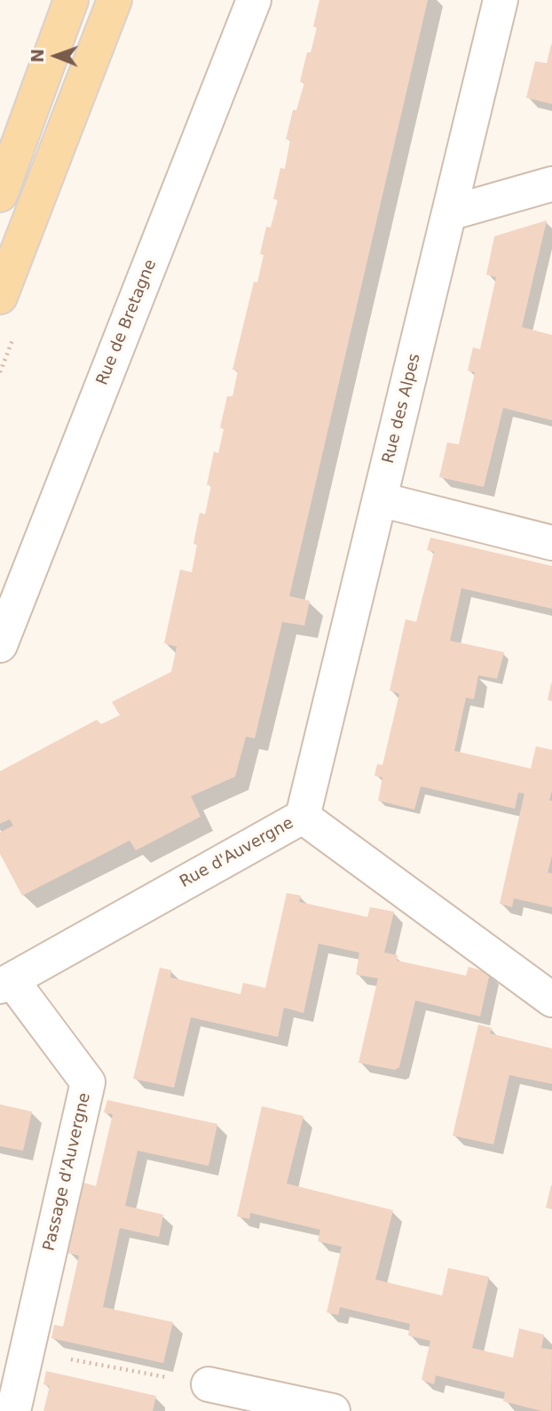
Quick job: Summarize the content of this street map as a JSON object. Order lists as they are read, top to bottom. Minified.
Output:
{"streets":{"street":["Rue de Bretagne","Rue des Alpes","Rue d'Auvergne","Passage d'Auvergne"]},"crossings":[["Rue des Alpes","Rue d'Auvergne"],["Rue d'Auvergne","Passage d'Auvergne"]],"north":"left"}
